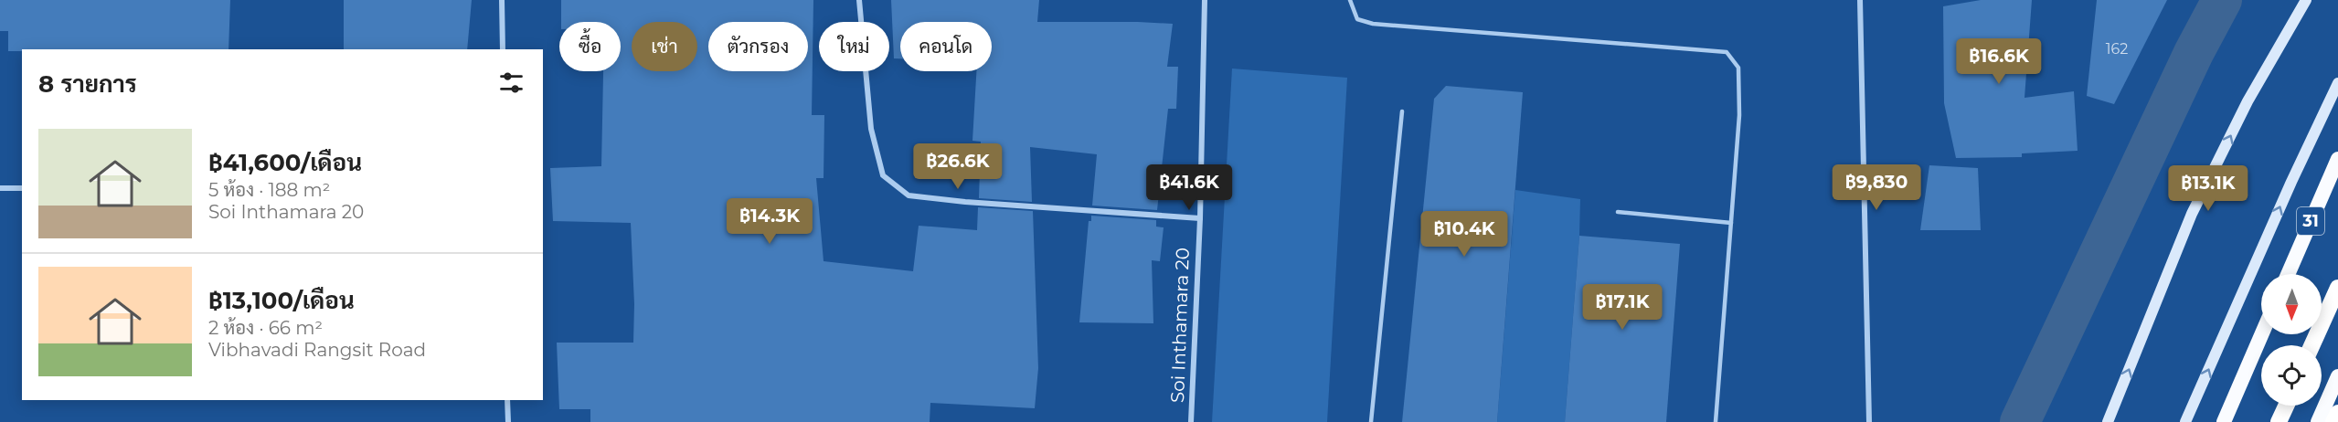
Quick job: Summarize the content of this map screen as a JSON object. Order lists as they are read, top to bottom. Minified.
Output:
{"streets":{"highway":["31"],"street":["Soi Inthamara 20"]},"house_numbers":["162"],"north":"bottom","page":{"chip":["ซื้อ","เช่า","ตัวกรอง","ใหม่","คอนโด"],"price":["฿16.6K","฿26.6K","฿41.6K","฿9,830","฿13.1K","฿14.3K","฿10.4K","฿17.1K"],"heading":"8 รายการ","list":[{"name":"฿41,600/เดือน","note":"5 ห้อง · 188 m² · Soi Inthamara 20"},{"name":"฿13,100/เดือน","note":"2 ห้อง · 66 m² · Vibhavadi Rangsit Road"}]}}
